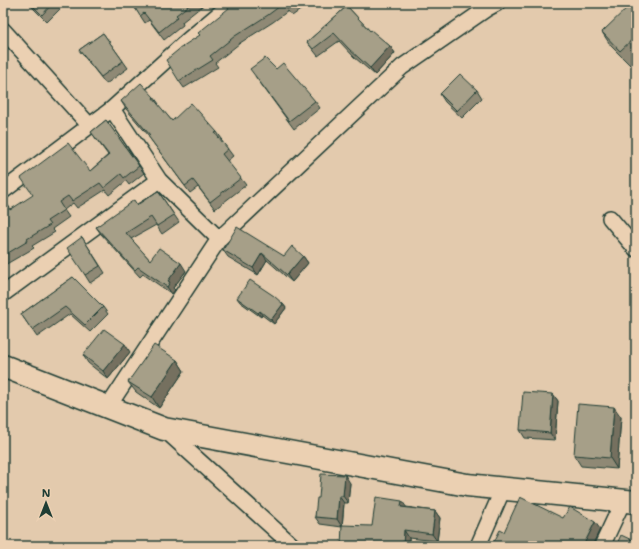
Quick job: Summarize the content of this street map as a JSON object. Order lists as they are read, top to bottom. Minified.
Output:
{"north":"top"}
